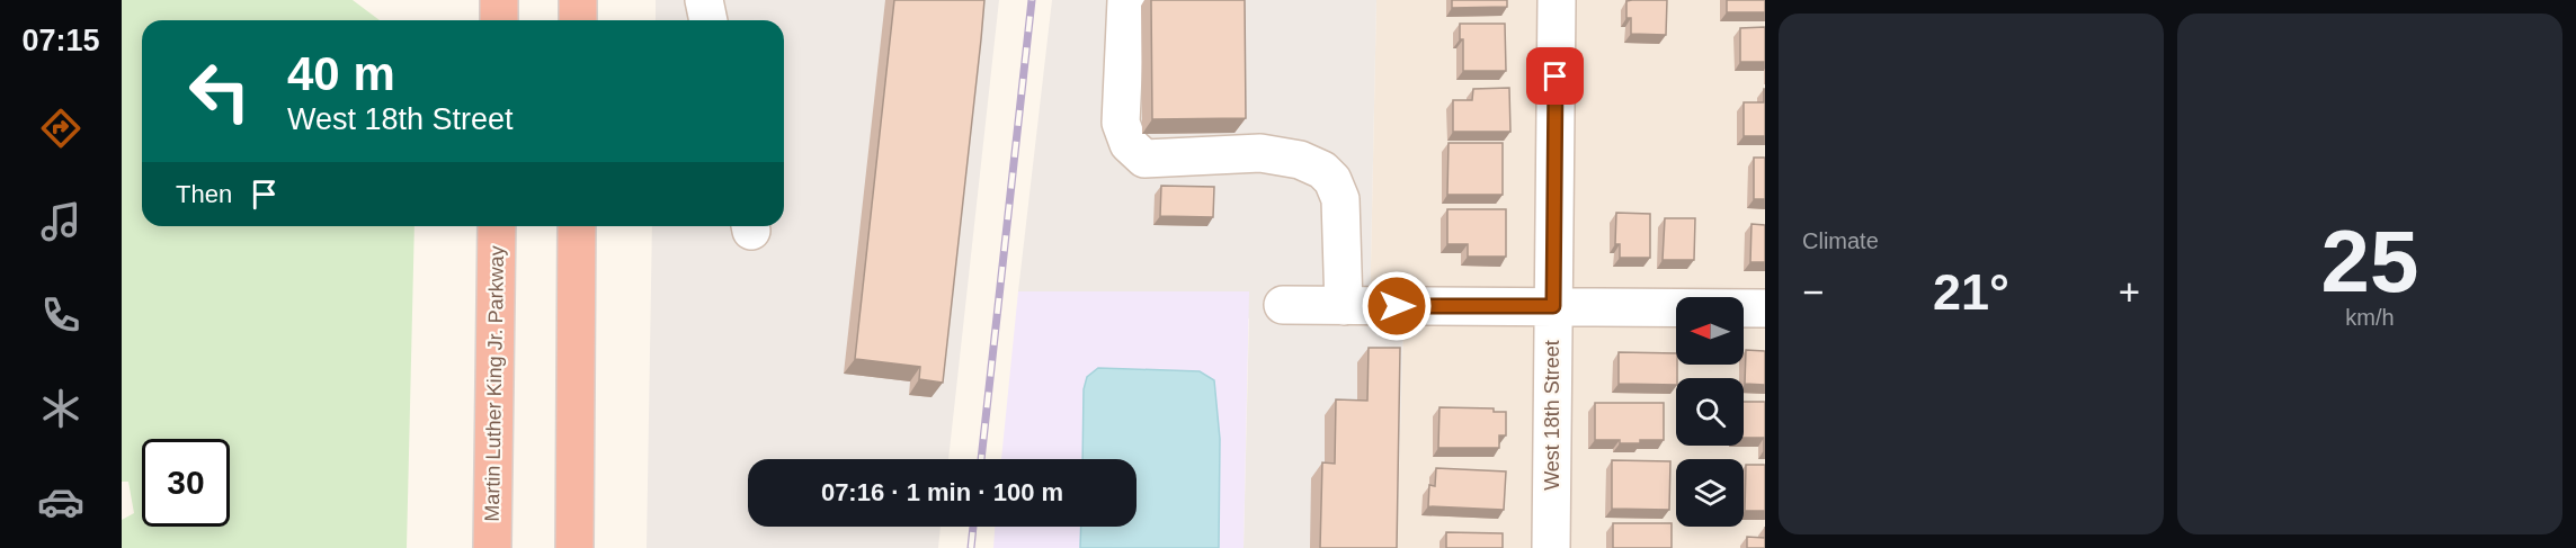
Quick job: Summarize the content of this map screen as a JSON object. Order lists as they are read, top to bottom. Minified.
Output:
{"streets":{"highway":["Martin Luther King Jr. Parkway"],"street":["West 18th Street"]},"north":"left","page":{"tabs":"07:15","tile":["Climate",["25","km/h"]],"turn":["40 m","West 18th Street"],"then":"Then","heat":["−","21°","+"],"limit":"30","trip":"07:16 · 1 min · 100 m"}}
